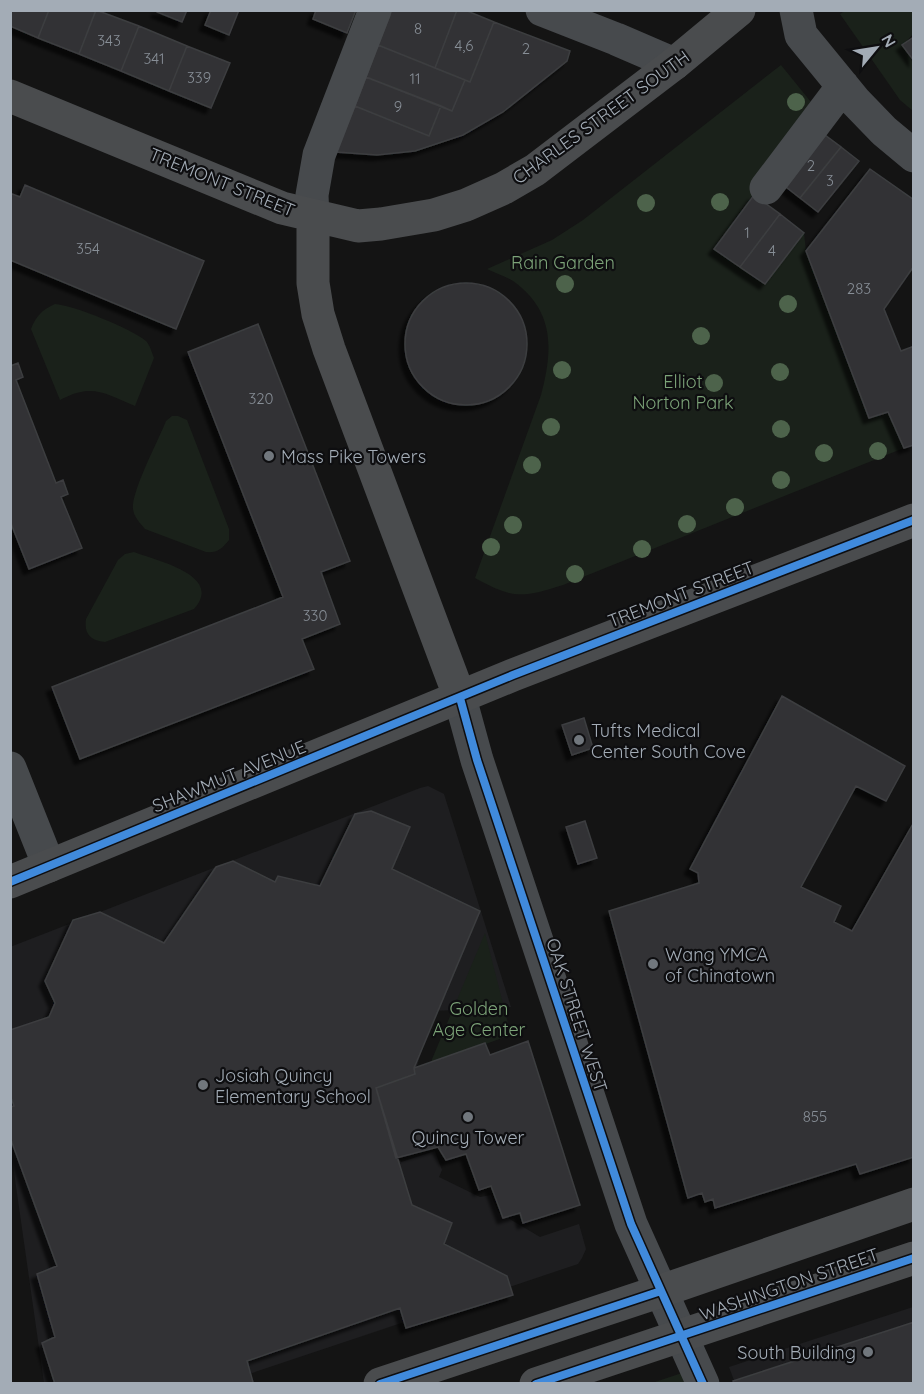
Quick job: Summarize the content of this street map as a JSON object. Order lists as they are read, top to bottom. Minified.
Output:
{"streets":{"main road":["CHARLES STREET SOUTH","TREMONT STREET","SHAWMUT AVENUE","WASHINGTON STREET"],"street":["OAK STREET WEST"]},"crossings":[["CHARLES STREET SOUTH","TREMONT STREET"],["TREMONT STREET","SHAWMUT AVENUE"],["TREMONT STREET","OAK STREET WEST"],["SHAWMUT AVENUE","OAK STREET WEST"],["OAK STREET WEST","WASHINGTON STREET"]],"parks":["Rain Garden","Elliot Norton Park","Golden Age Center"],"places":["Mass Pike Towers","Tufts Medical Center South Cove","Wang YMCA of Chinatown","Josiah Quincy Elementary School","Quincy Tower","South Building"],"house_numbers":["8","343","4,6","2","341","339","11","9","2","3","1","354","4","283","320","330","855"],"north":"top right"}
